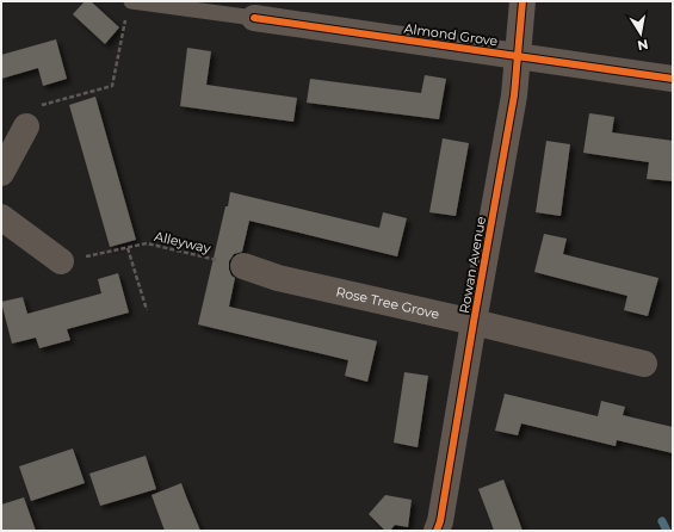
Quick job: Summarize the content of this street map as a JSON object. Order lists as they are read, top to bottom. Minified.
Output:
{"streets":{"street":["Almond Grove","Rowan Avenue","Rose Tree Grove"],"path":["Alleyway"]},"crossings":[["Almond Grove","Rowan Avenue"],["Alleyway","Rose Tree Grove"],["Rowan Avenue","Rose Tree Grove"]],"north":"bottom"}
